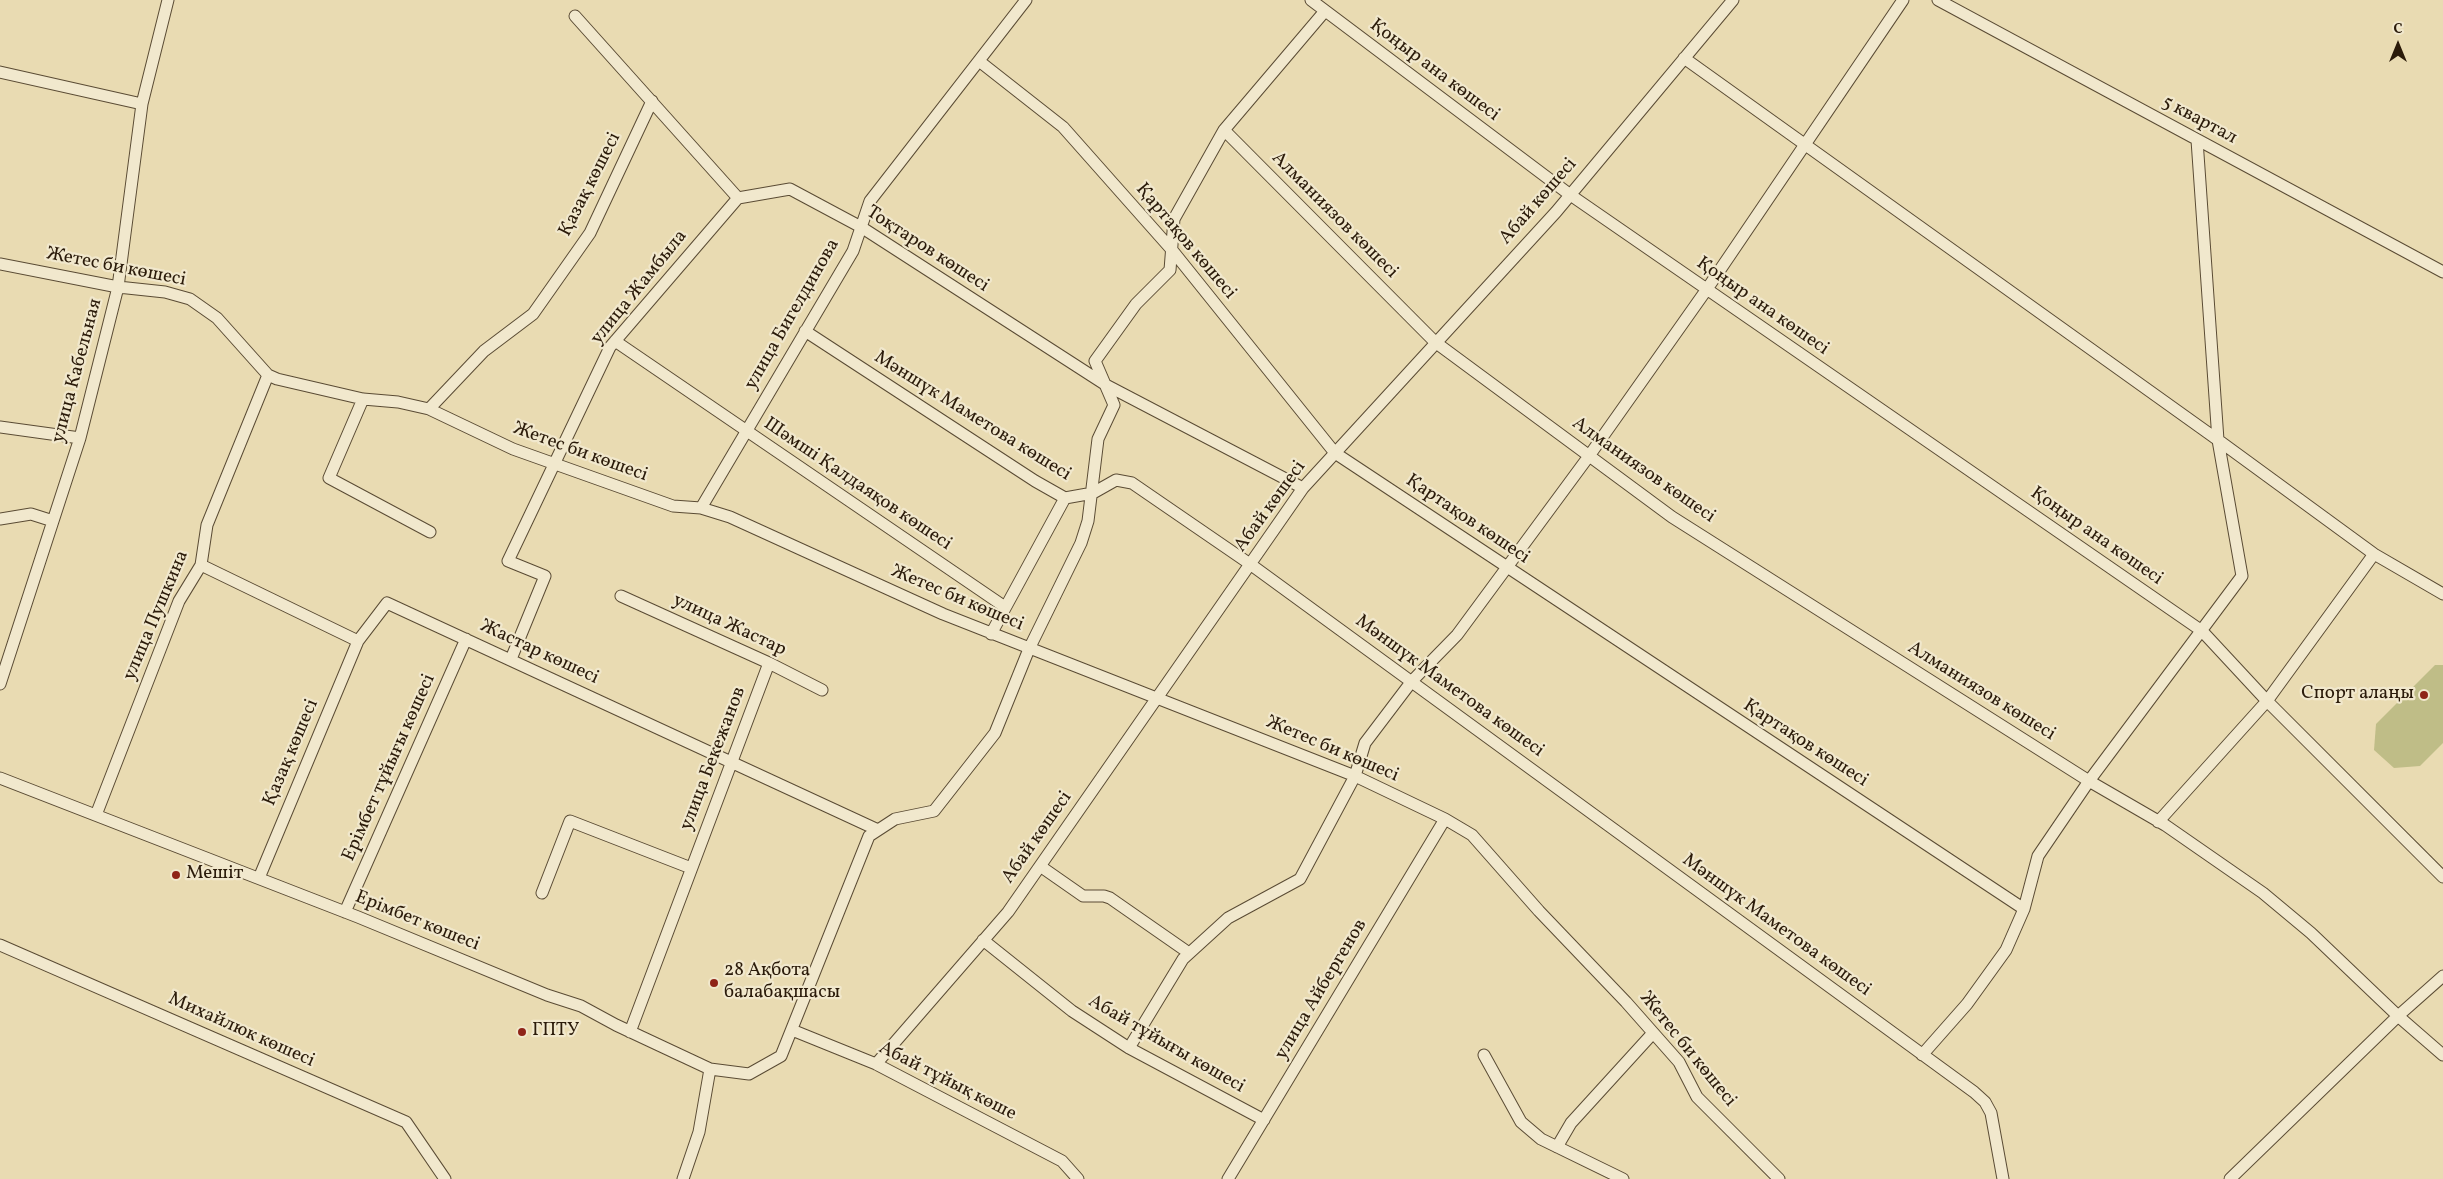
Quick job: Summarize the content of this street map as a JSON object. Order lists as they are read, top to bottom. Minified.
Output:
{"streets":{"street":["Қоңыр ана көшесі","5 квартал","Қазақ көшесі","Абай көшесі","Алманиязов көшесі","Қартақов көшесі","Тоқтаров көшесі","Жетес би көшесі","улица Жамбыла","улица Бигелдинова","улица Кабельная","Мәншүк Маметова көшесі","Шәмші Қалдаяқов көшесі","улица Пушкина","улица Жастар","Жастар көшесі","улица Бекежанов","Ерімбет тұйығы көшесі","Ерімбет көшесі","улица Айбергенов","Михайлюк көшесі","Абай тұйығы көшесі","Абай тұйық көше"]},"crossings":[["Қоңыр ана көшесі","Абай көшесі"],["Қазақ көшесі","Жетес би көшесі"],["Қазақ көшесі","Жастар көшесі"],["Қазақ көшесі","Ерімбет көшесі"],["Абай көшесі","Алманиязов көшесі"],["Абай көшесі","Қартақов көшесі"],["Абай көшесі","Тоқтаров көшесі"],["Абай көшесі","Жетес би көшесі"],["Абай көшесі","Мәншүк Маметова көшесі"],["Абай көшесі","Абай тұйығы көшесі"],["Абай көшесі","Абай тұйық көше"],["Қартақов көшесі","улица Бигелдинова"],["Тоқтаров көшесі","улица Жамбыла"],["Тоқтаров көшесі","улица Бигелдинова"],["Жетес би көшесі","улица Жамбыла"],["Жетес би көшесі","улица Бигелдинова"],["Жетес би көшесі","улица Кабельная"],["Жетес би көшесі","улица Пушкина"],["Жетес би көшесі","улица Айбергенов"],["улица Жамбыла","Шәмші Қалдаяқов көшесі"],["улица Жамбыла","Жастар көшесі"],["улица Бигелдинова","Мәншүк Маметова көшесі"],["улица Бигелдинова","Шәмші Қалдаяқов көшесі"],["улица Пушкина","Ерімбет көшесі"],["улица Жастар","улица Бекежанов"],["Жастар көшесі","улица Бекежанов"],["Жастар көшесі","Ерімбет тұйығы көшесі"],["Жастар көшесі","Ерімбет көшесі"],["улица Бекежанов","Ерімбет көшесі"],["Ерімбет тұйығы көшесі","Ерімбет көшесі"],["Ерімбет көшесі","Абай тұйық көше"],["улица Айбергенов","Абай тұйығы көшесі"]],"places":["Спорт алаңы","Мешіт","28 Ақбота балабақшасы","ГПТУ"],"north":"top"}
